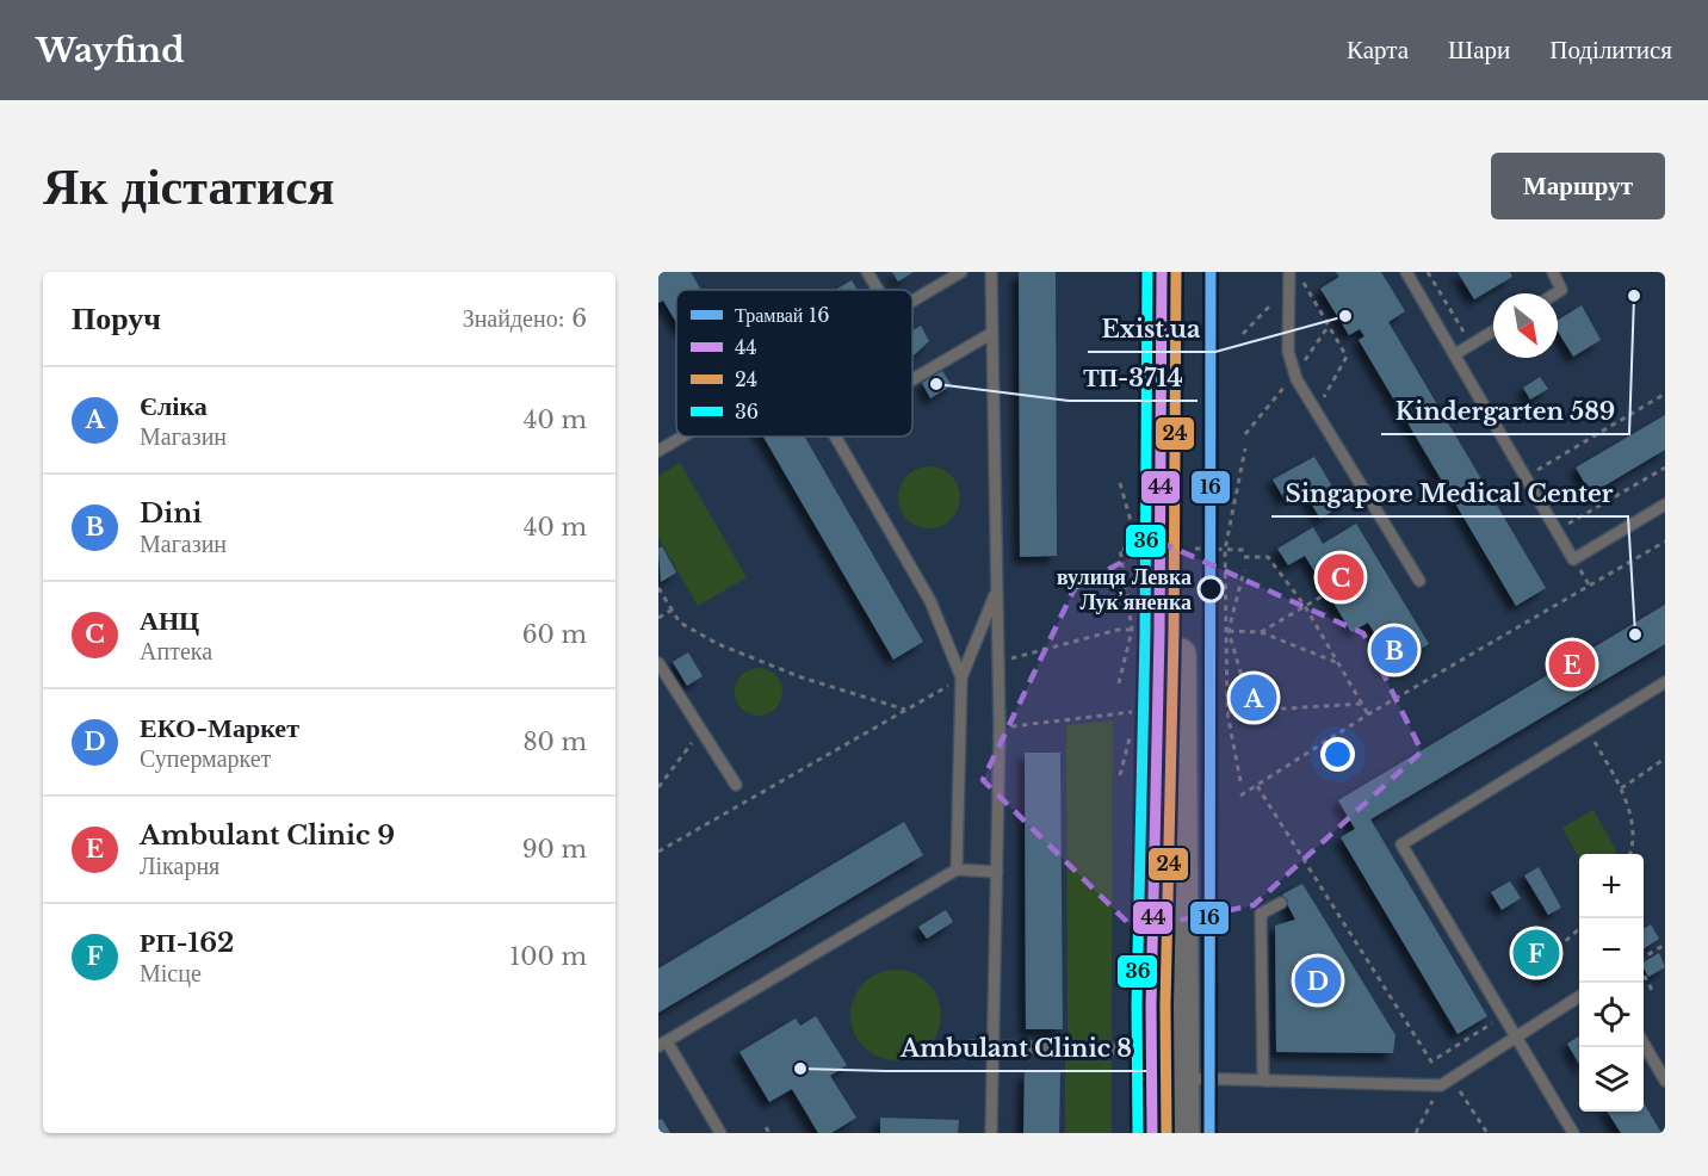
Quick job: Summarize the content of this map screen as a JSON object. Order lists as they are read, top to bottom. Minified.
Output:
{"places":["Kindergarten 589","Exist.ua","ТП-3714","вулиця Левка Лукʼяненка","Singapore Medical Center","Ambulant Clinic 8"],"lines":["tram line 16","transit line 44","transit line 24","transit line 36"],"legend":["Трамвай 16","44","24","36"],"north":"bottom right","page":{"header":"Wayfind","nav":["Карта","Шари","Поділитися"],"buttons":"Маршрут","title":"Як дістатися","heading":["Поруч","Знайдено: 6"],"list":[{"mark":"A","name":"Єліка","note":"Магазин","value":"40 m"},{"mark":"B","name":"Dini","note":"Магазин","value":"40 m"},{"mark":"C","name":"АНЦ","note":"Аптека","value":"60 m"},{"mark":"D","name":"ЕКО-Маркет","note":"Супермаркет","value":"80 m"},{"mark":"E","name":"Ambulant Clinic 9","note":"Лікарня","value":"90 m"},{"mark":"F","name":"РП-162","note":"Місце","value":"100 m"}],"pins":["C","B","E","A","F","D"],"map_buttons":["+","−"]}}
